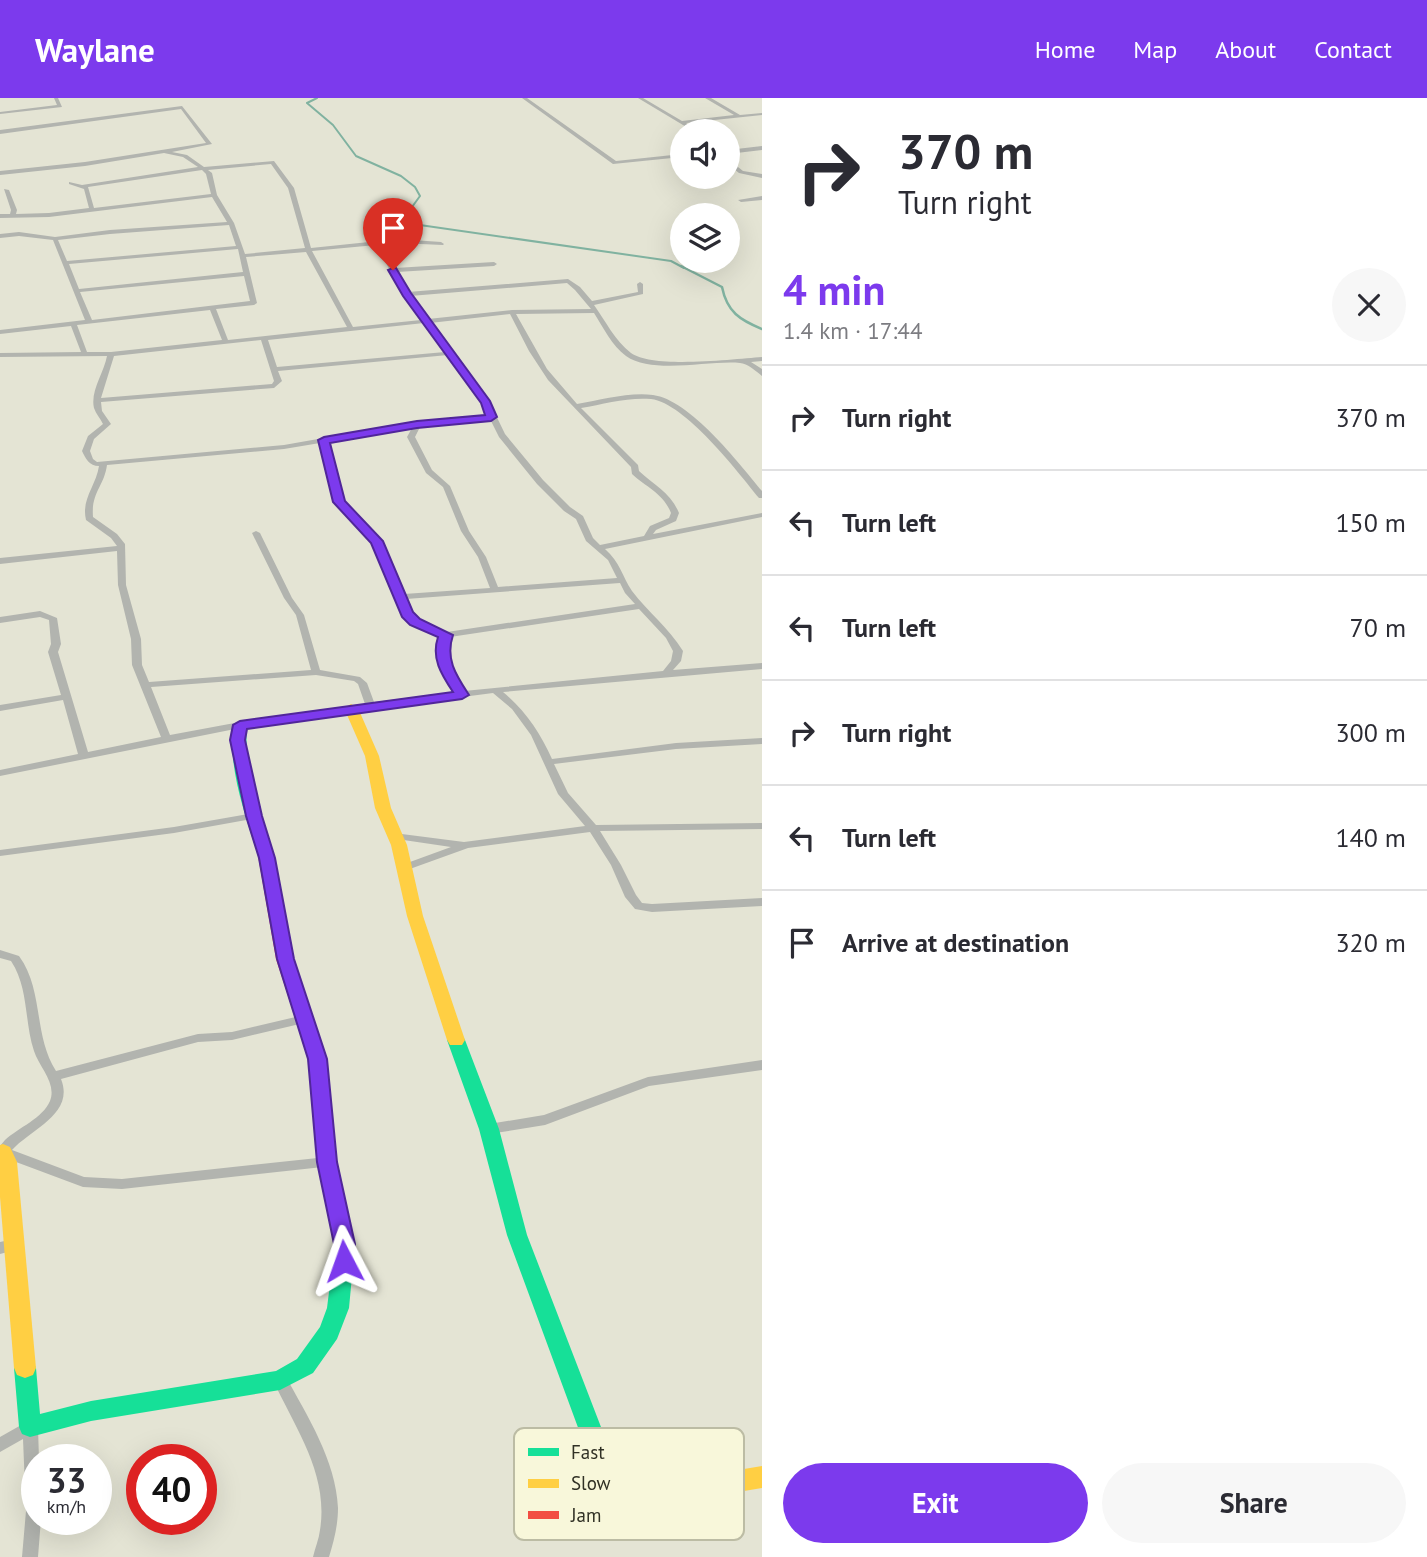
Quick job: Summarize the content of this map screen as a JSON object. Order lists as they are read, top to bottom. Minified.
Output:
{"legend":["Fast","Slow","Jam"],"page":{"header":"Waylane","nav":["Home","Map","About","Contact"],"turn":["370 m","Turn right"],"heading":["4 min","1.4 km · 17:44"],"list":[{"name":"Turn right","value":"370 m"},{"name":"Turn left","value":"150 m"},{"name":"Turn left","value":"70 m"},{"name":"Turn right","value":"300 m"},{"name":"Turn left","value":"140 m"},{"name":"Arrive at destination","value":"320 m"}],"speed":"33 km/h","limit":"40","buttons":["Exit","Share"]}}
